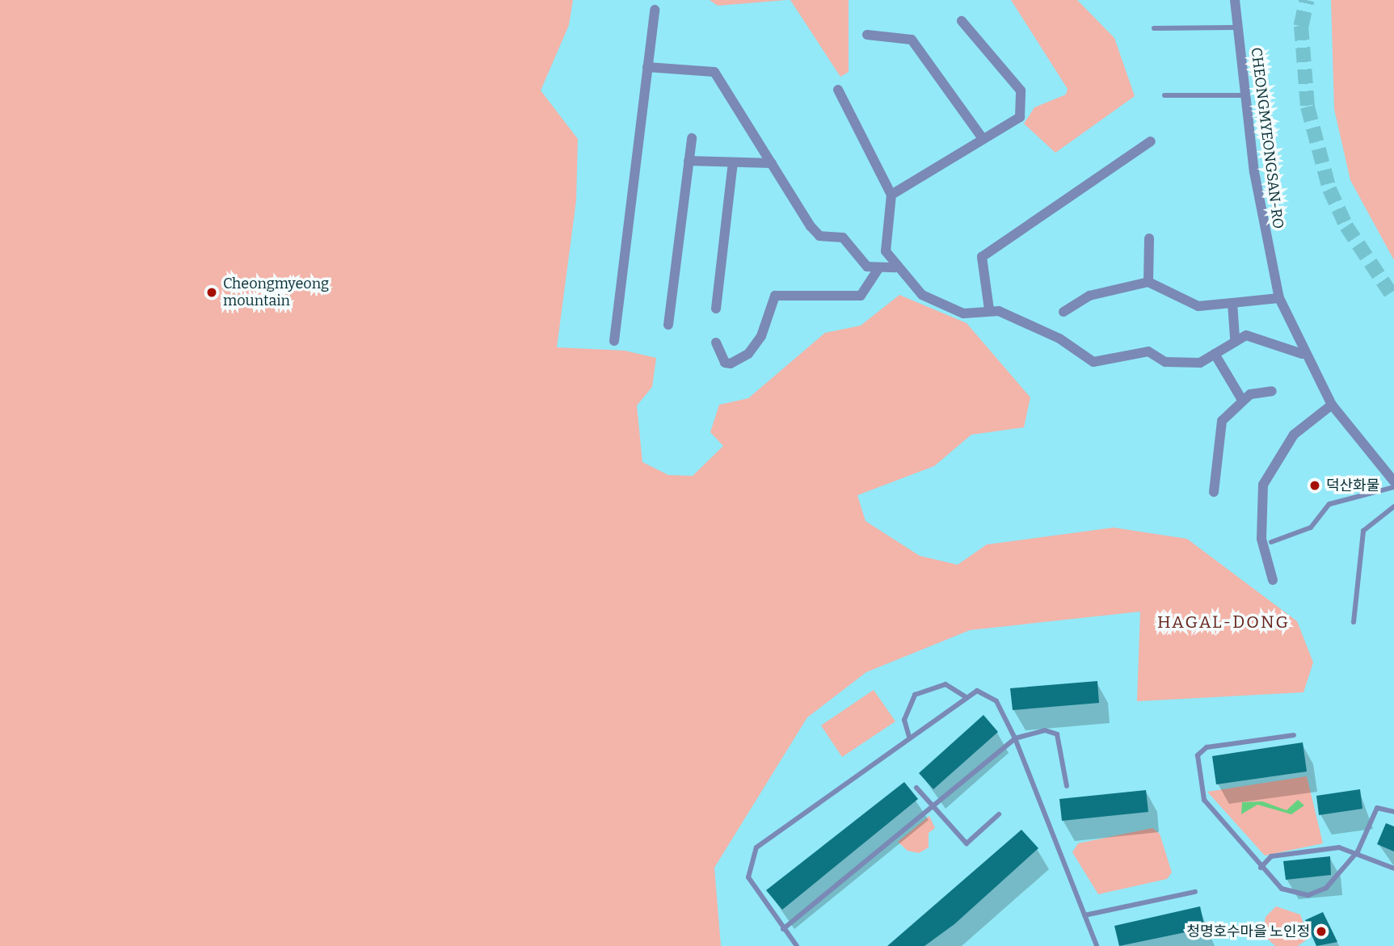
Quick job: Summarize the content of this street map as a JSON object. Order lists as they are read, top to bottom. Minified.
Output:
{"streets":{"street":["CHEONGMYEONGSAN-RO"]},"districts":["HAGAL-DONG"],"places":["Cheongmyeong mountain","덕산화물","청명호수마을 노인정"]}
